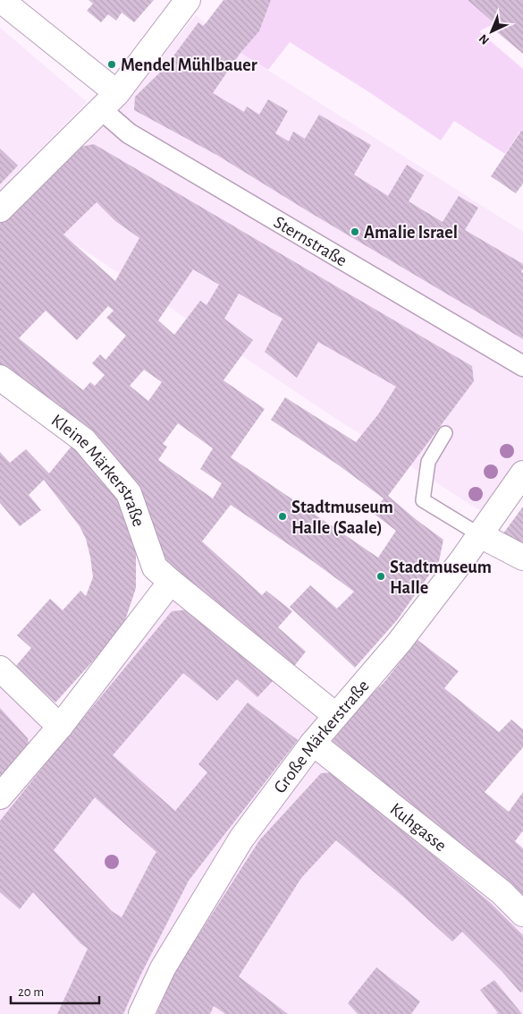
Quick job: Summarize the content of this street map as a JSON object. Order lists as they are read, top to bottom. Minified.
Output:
{"streets":{"street":["Sternstraße","Kleine Märkerstraße","Große Märkerstraße","Kuhgasse"]},"crossings":[["Kleine Märkerstraße","Große Märkerstraße"],["Große Märkerstraße","Kuhgasse"]],"places":["Mendel Mühlbauer","Amalie Israel","Stadtmuseum Halle (Saale)","Stadtmuseum Halle"],"scale_bar":"20 m","north":"bottom left"}
